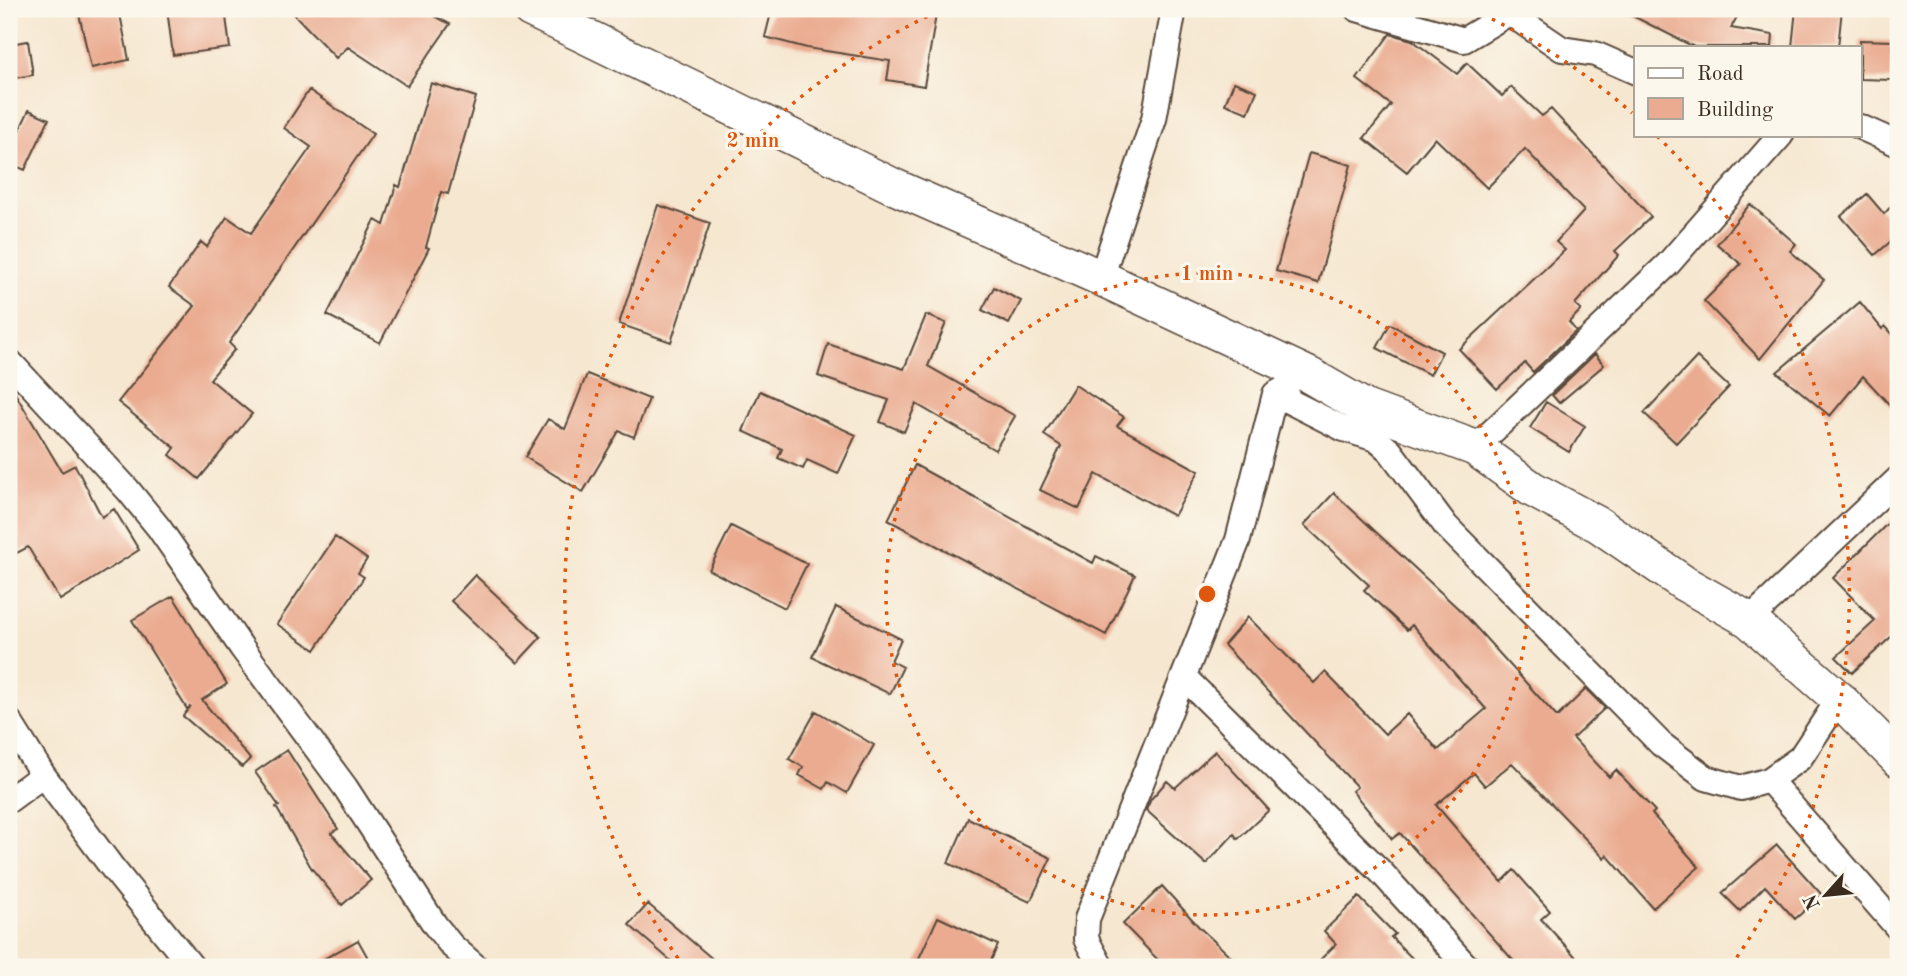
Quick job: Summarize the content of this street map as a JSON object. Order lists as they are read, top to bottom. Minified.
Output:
{"legend":["Road","Building"],"north":"bottom left","rings":["2 min","1 min"]}
